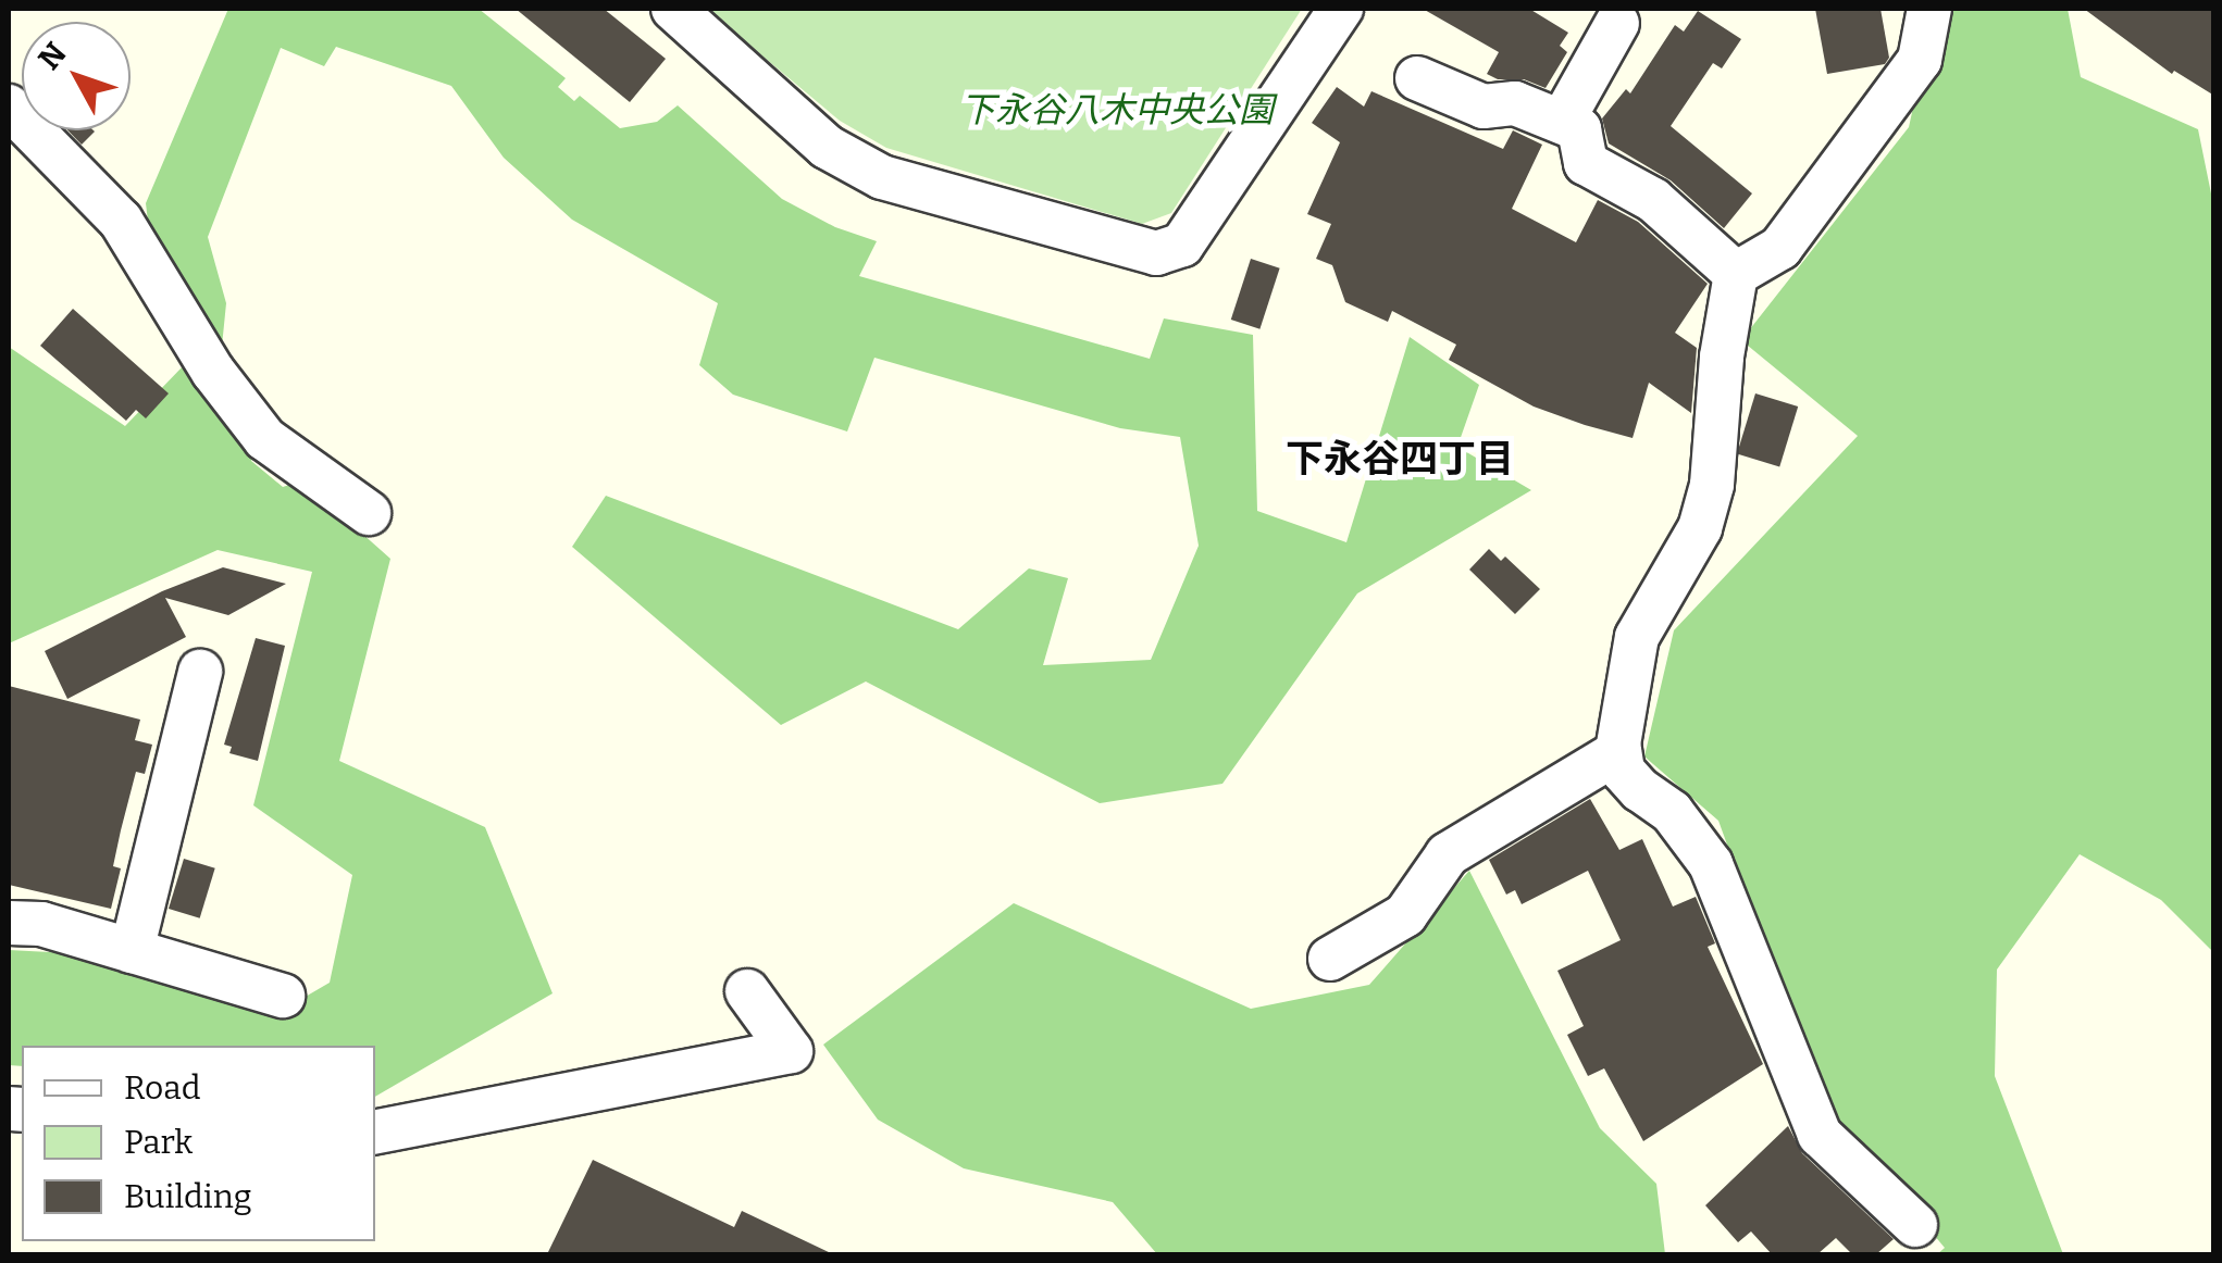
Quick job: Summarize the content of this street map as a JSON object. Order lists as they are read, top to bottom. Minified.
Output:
{"districts":["下永谷四丁目"],"parks":["下永谷八木中央公園"],"legend":["Road","Park","Building"],"north":"top left"}
